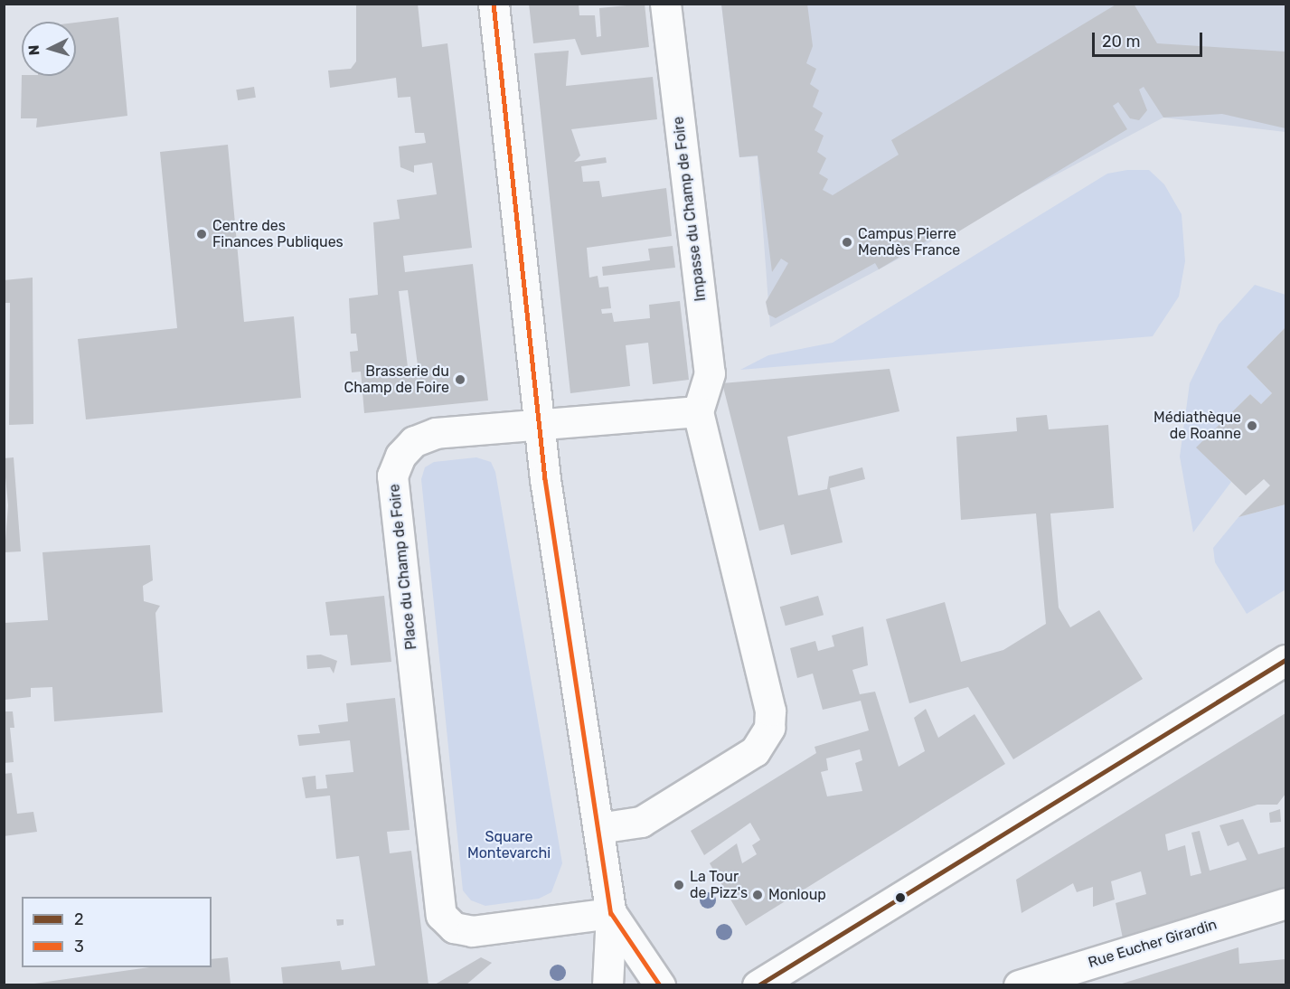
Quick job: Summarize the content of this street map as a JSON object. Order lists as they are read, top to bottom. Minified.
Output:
{"streets":{"street":["Impasse du Champ de Foire","Place du Champ de Foire","Rue Eucher Girardin"]},"crossings":[["Impasse du Champ de Foire","Place du Champ de Foire"]],"parks":["Square Montevarchi"],"places":["Centre des Finances Publiques","Campus Pierre Mendès France","Brasserie du Champ de Foire","Médiathèque de Roanne","La Tour de Pizz's","Monloup"],"lines":["transit line 3","transit line 2"],"legend":["2","3"],"scale_bar":"20 m","north":"left"}
